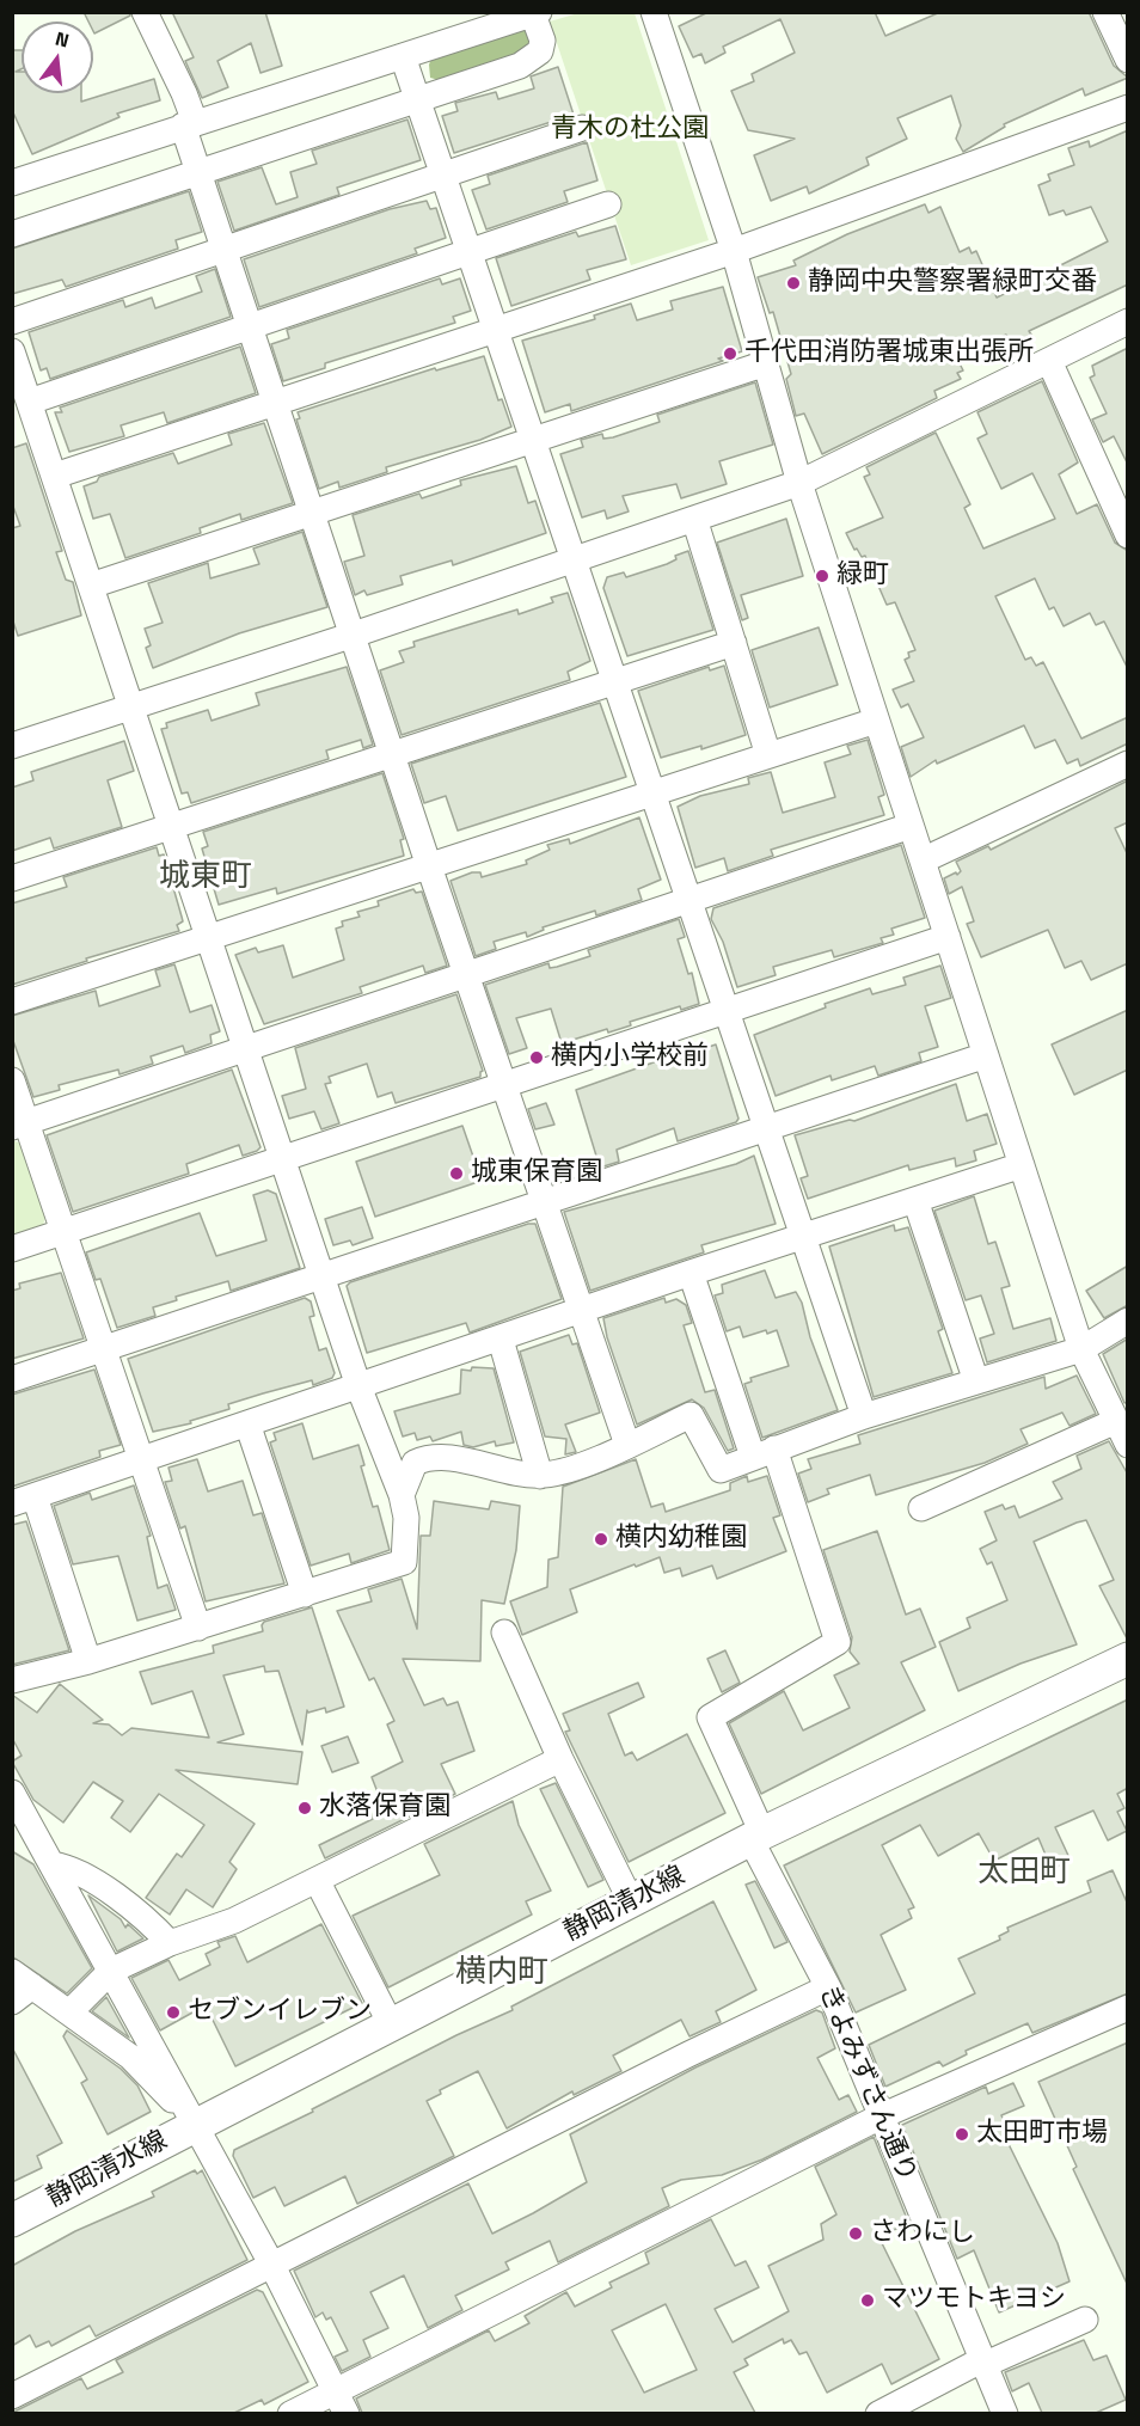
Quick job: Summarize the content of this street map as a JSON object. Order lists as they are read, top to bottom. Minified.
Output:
{"streets":{"main road":["静岡清水線"],"street":["きよみずさん通り"]},"crossings":[["静岡清水線","きよみずさん通り"]],"districts":["城東町","太田町","横内町"],"parks":["青木の杜公園"],"places":["静岡中央警察署緑町交番","千代田消防署城東出張所","緑町","横内小学校前","城東保育園","横内幼稚園","水落保育園","セブンイレブン","太田町市場","さわにし","マツモトキヨシ"],"north":"top"}
